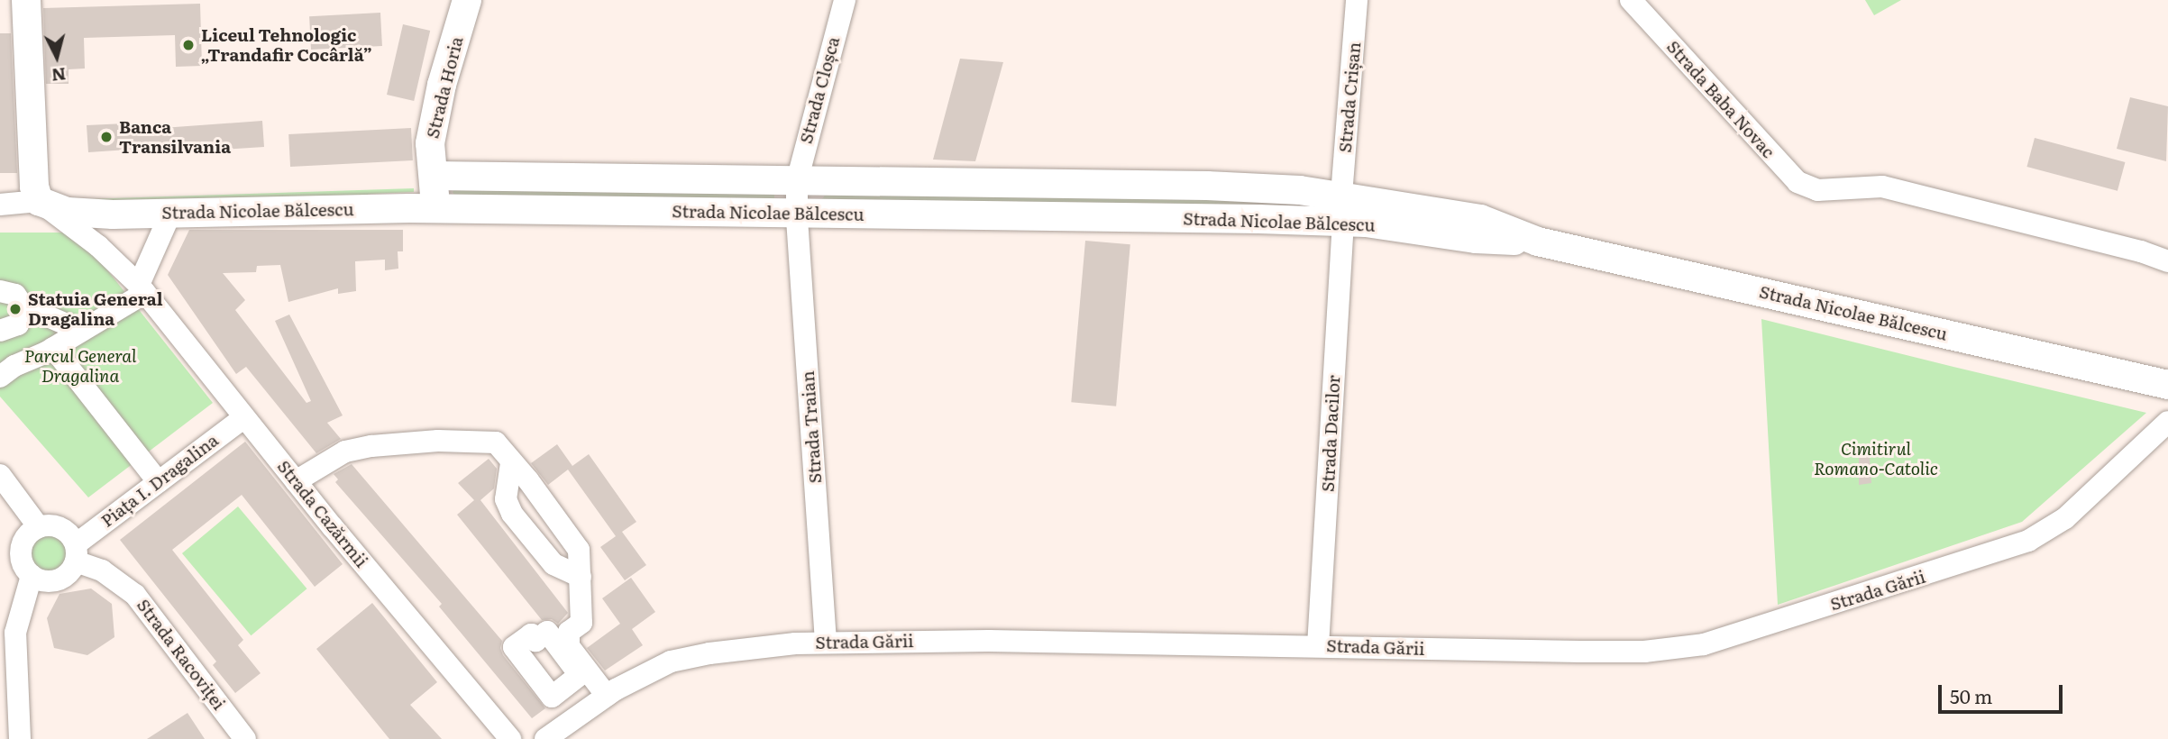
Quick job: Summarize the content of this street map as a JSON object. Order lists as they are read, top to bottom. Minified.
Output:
{"streets":{"main road":["Strada Horia","Strada Nicolae Bălcescu"],"street":["Strada Cloșca","Strada Crișan","Strada Baba Novac","Strada Traian","Strada Dacilor","Piața I. Dragalina","Strada Cazărmii","Strada Gării","Strada Racoviței"]},"crossings":[["Strada Horia","Strada Nicolae Bălcescu"],["Strada Cloșca","Strada Nicolae Bălcescu"],["Strada Cloșca","Strada Traian"],["Strada Crișan","Strada Nicolae Bălcescu"],["Strada Crișan","Strada Dacilor"],["Strada Nicolae Bălcescu","Strada Traian"],["Strada Nicolae Bălcescu","Strada Dacilor"],["Strada Nicolae Bălcescu","Strada Cazărmii"],["Strada Traian","Strada Gării"],["Strada Dacilor","Strada Gării"],["Piața I. Dragalina","Strada Cazărmii"],["Piața I. Dragalina","Strada Racoviței"]],"parks":["Parcul General Dragalina","Cimitirul Romano-Catolic"],"places":["Liceul Tehnologic „Trandafir Cocârlă”","Banca Transilvania","Statuia General Dragalina"],"scale_bar":"50 m","north":"bottom"}
